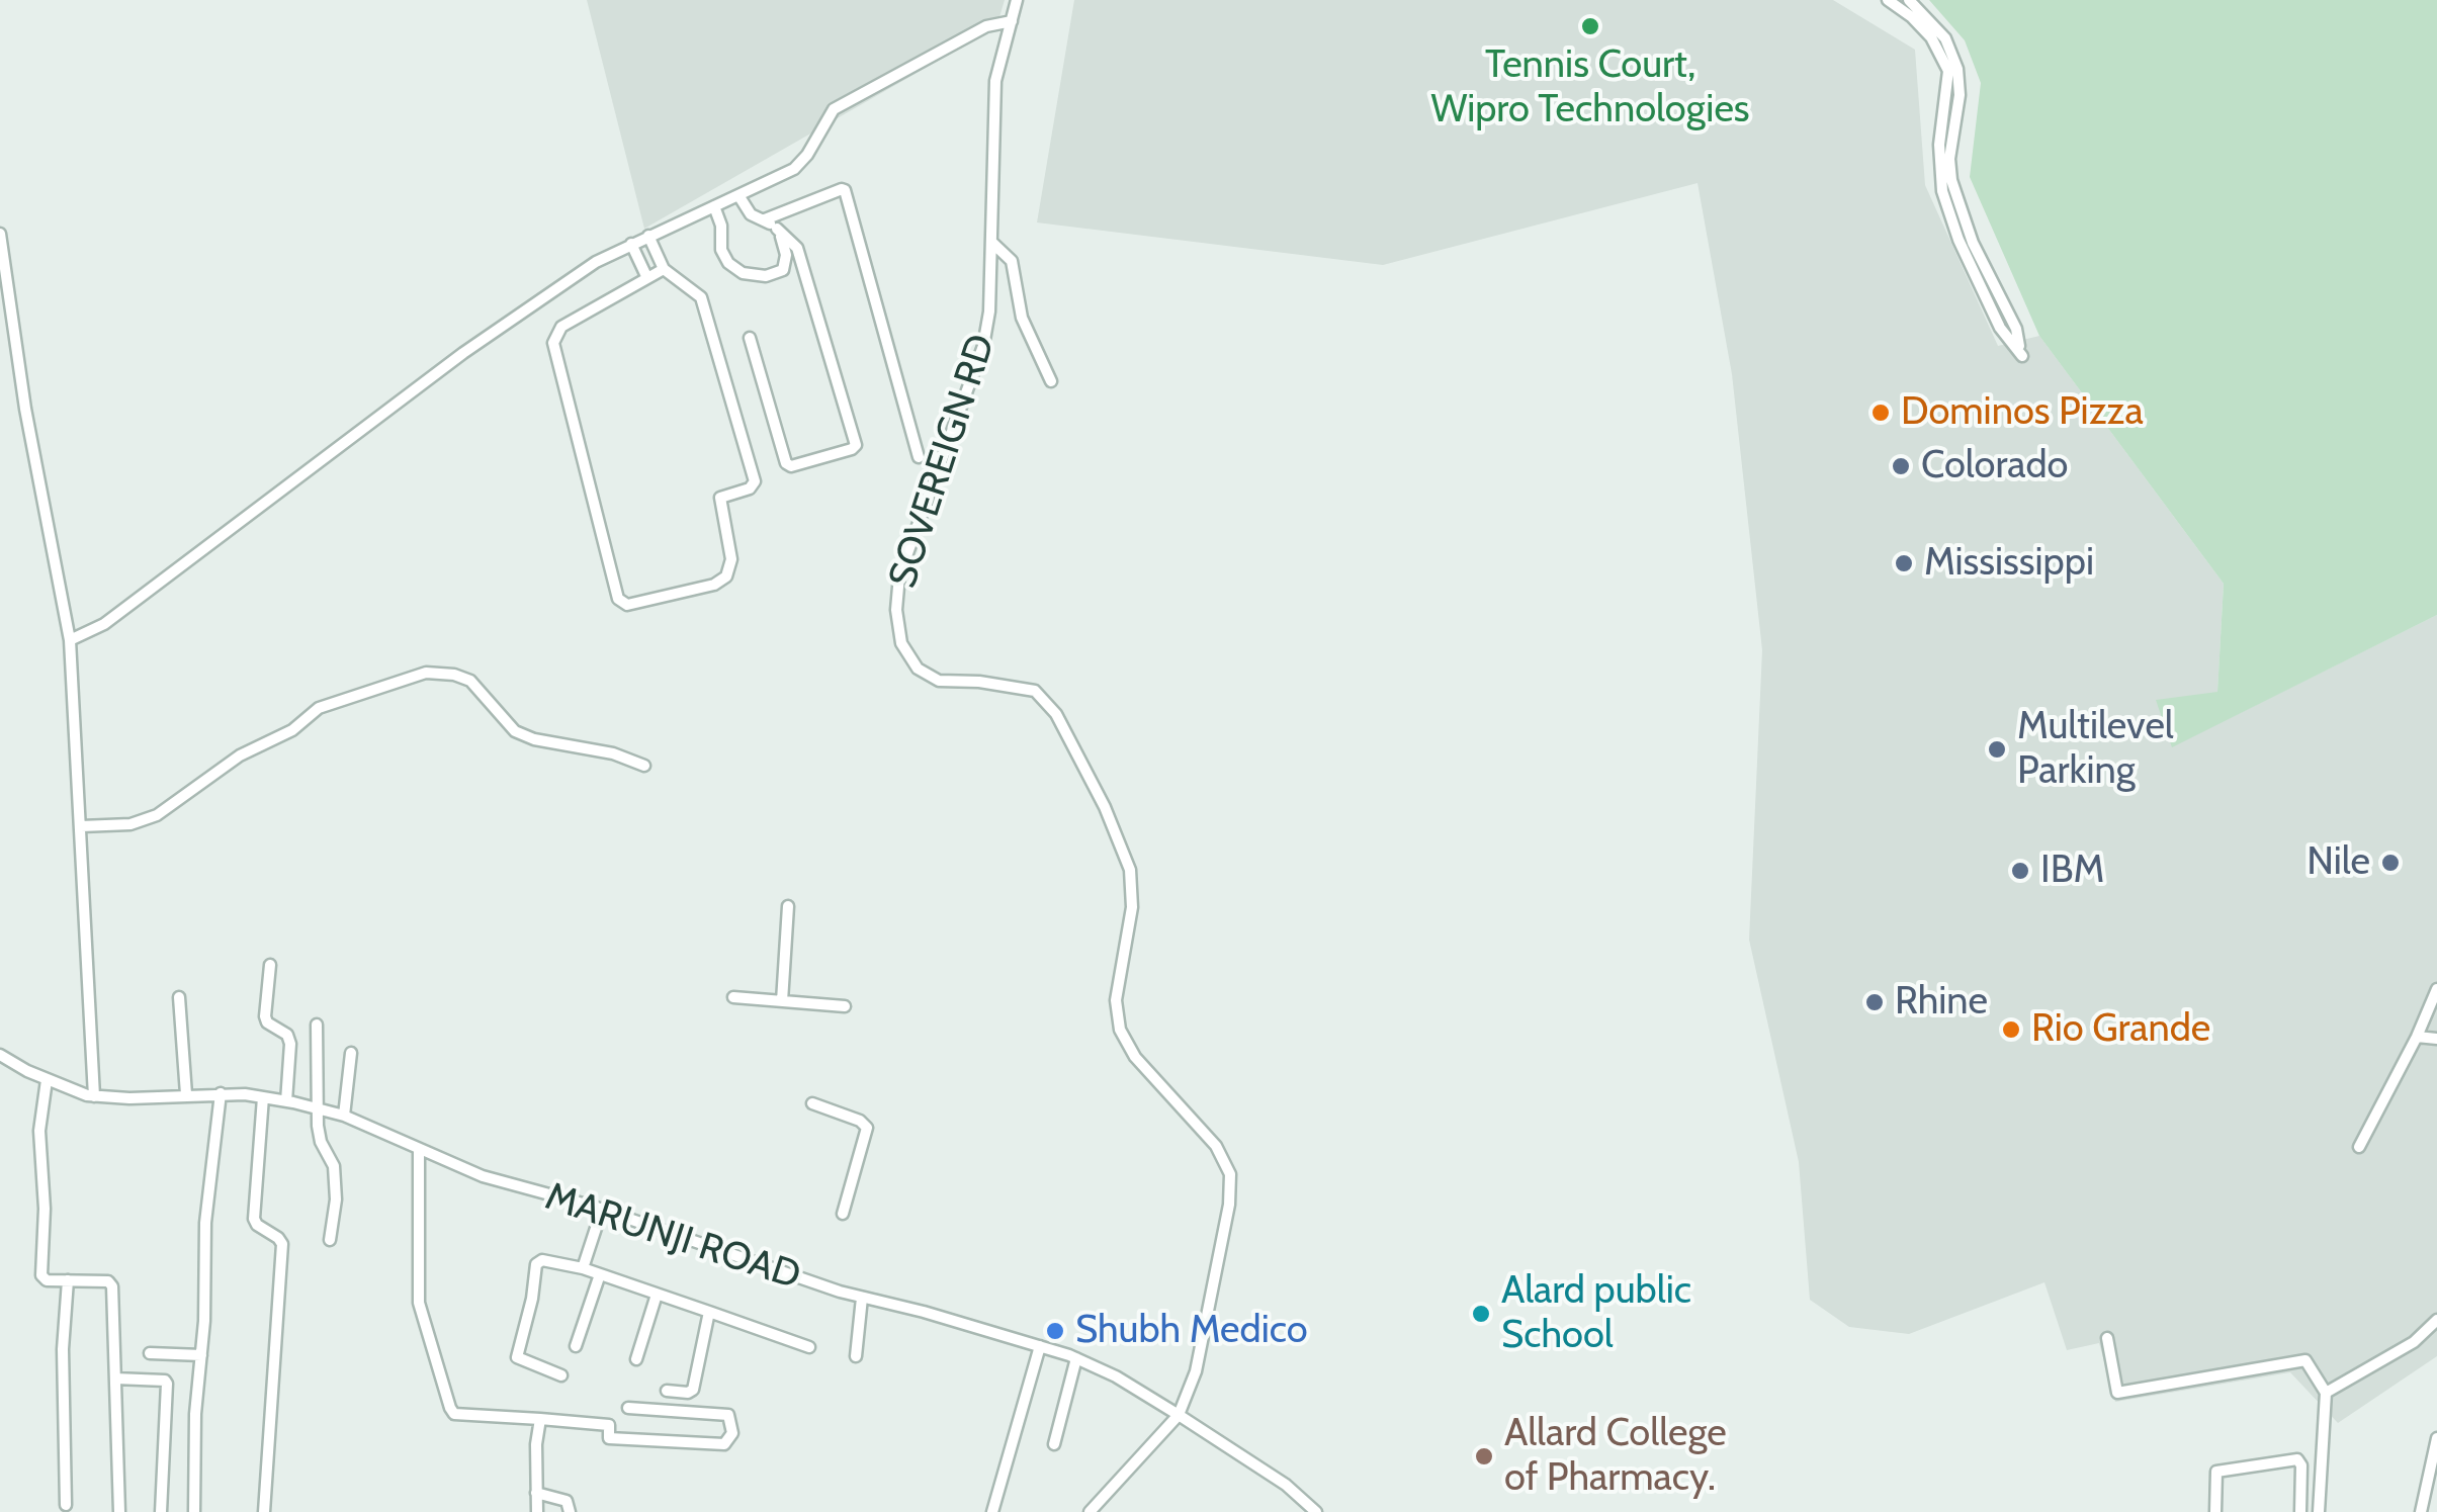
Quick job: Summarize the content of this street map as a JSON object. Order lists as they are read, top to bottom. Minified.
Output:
{"streets":{"street":["SOVEREIGN RD","MARUNJI ROAD"]},"crossings":[["SOVEREIGN RD","MARUNJI ROAD"]],"places":["Tennis Court, Wipro Technologies","Dominos Pizza","Colorado","Mississippi","Multilevel Parking","Nile","IBM","Rhine","Rio Grande","Alard public School","Shubh Medico","Allard College of Pharmacy."]}
